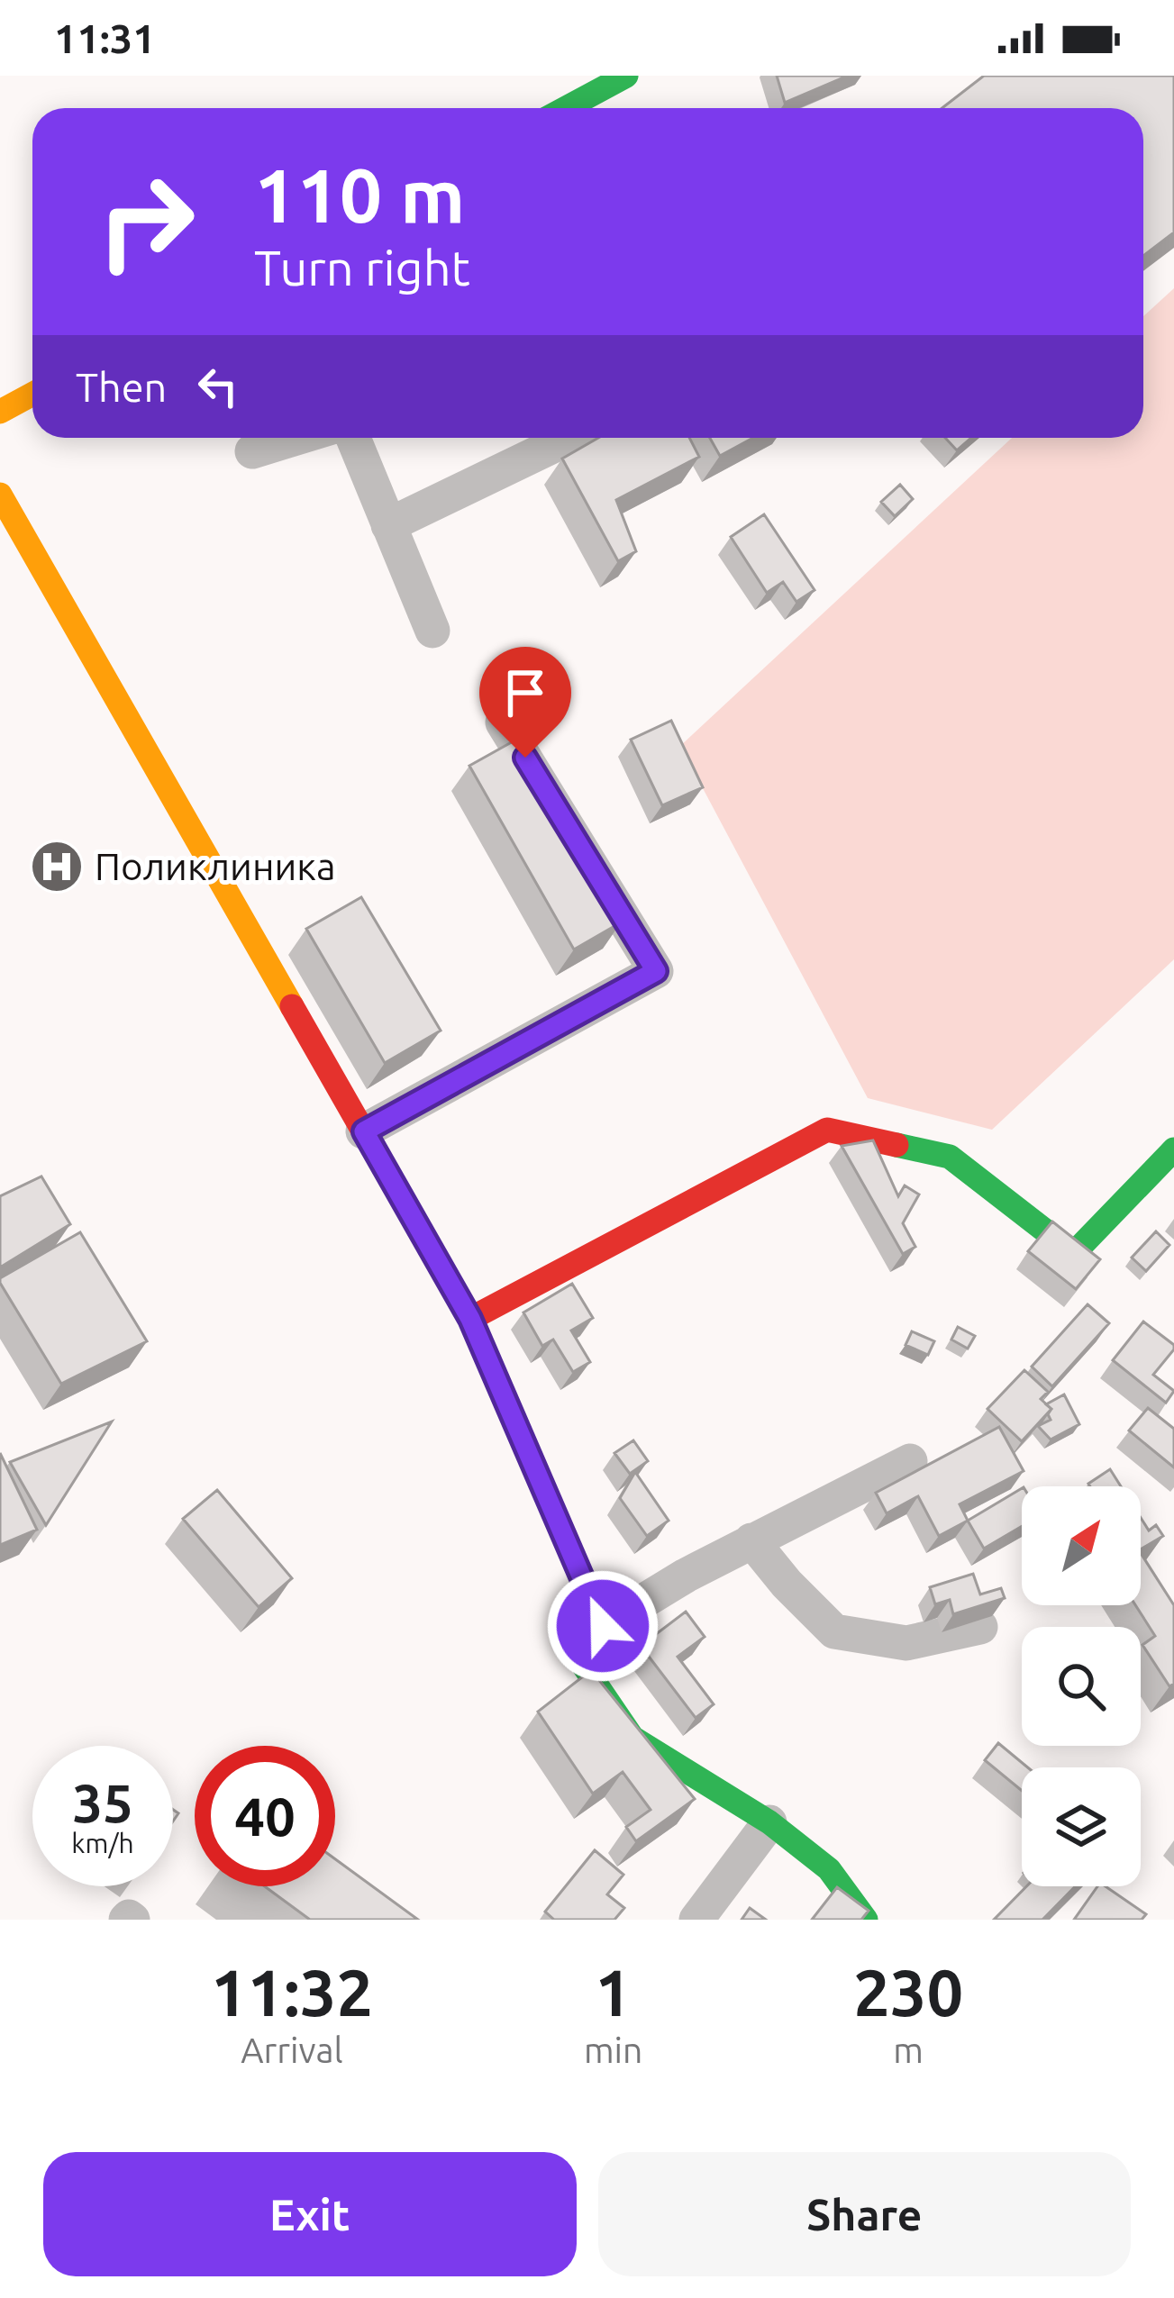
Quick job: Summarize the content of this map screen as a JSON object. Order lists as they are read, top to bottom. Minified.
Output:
{"places":{"hospital":["Поликлиника"]},"north":"top right","page":{"status":"11:31","turn":["110 m","Turn right"],"then":"Then","speed":"35 km/h","limit":"40","eta":["11:32","Arrival","1","min","230","m"],"buttons":["Exit","Share"]}}
